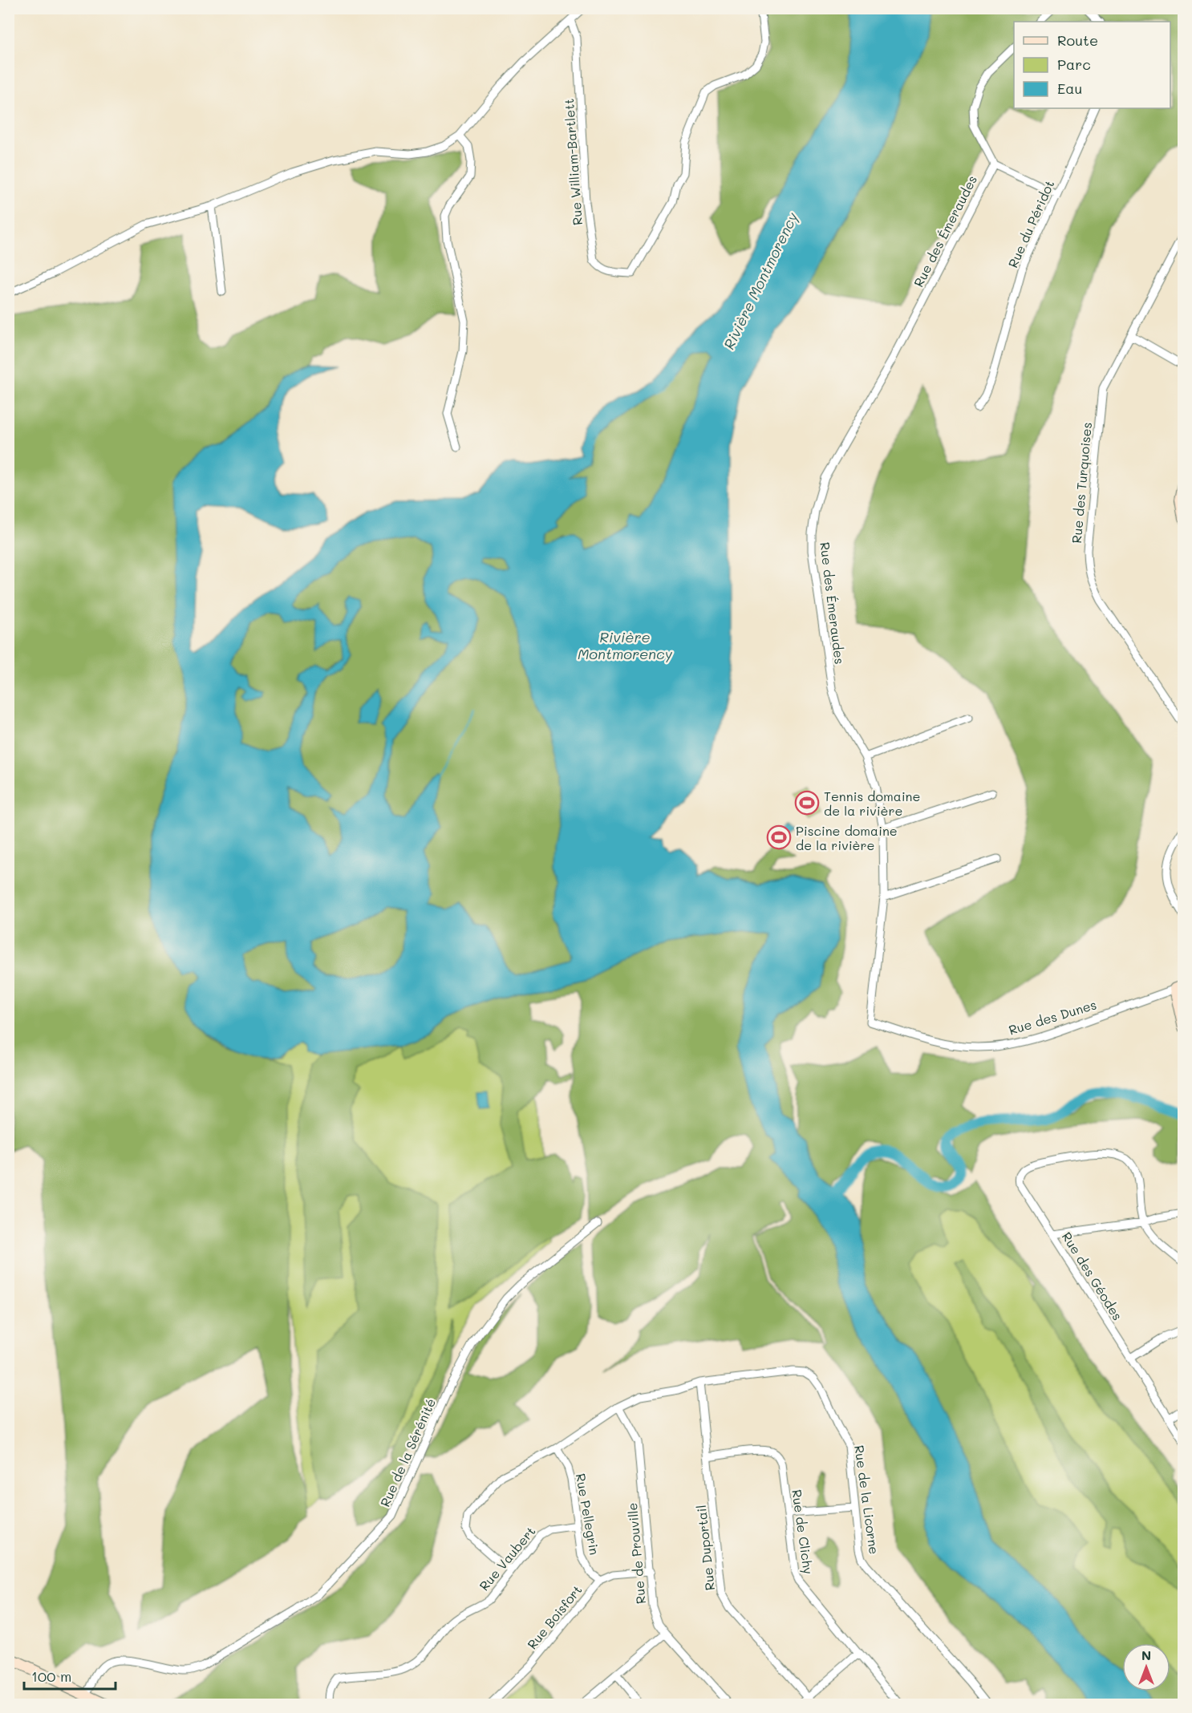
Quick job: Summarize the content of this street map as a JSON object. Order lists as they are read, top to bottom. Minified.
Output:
{"streets":{"street":["Rue William-Bartlett","Rue du Péridot","Rue des Émeraudes","Rue des Turquoises","Rue des Dunes","Rue des Géodes","Rue de la Sérénité","Rue de la Licorne","Rue Pellegrin","Rue de Clichy","Rue Duportail","Rue de Prouville","Rue Vaubert","Rue Boisfort"]},"crossings":[["Rue des Émeraudes","Rue des Dunes"],["Rue de la Licorne","Rue Pellegrin"],["Rue de la Licorne","Rue Duportail"],["Rue de la Licorne","Rue de Prouville"],["Rue de la Licorne","Rue Vaubert"],["Rue Pellegrin","Rue Vaubert"],["Rue Pellegrin","Rue Boisfort"],["Rue de Clichy","Rue Duportail"],["Rue de Prouville","Rue Boisfort"]],"water":["Rivière Montmorency"],"places":{"sports":["Tennis domaine de la rivière","Piscine domaine de la rivière"]},"legend":["Route","Parc","Eau"],"scale_bar":"100 m","north":"top"}
